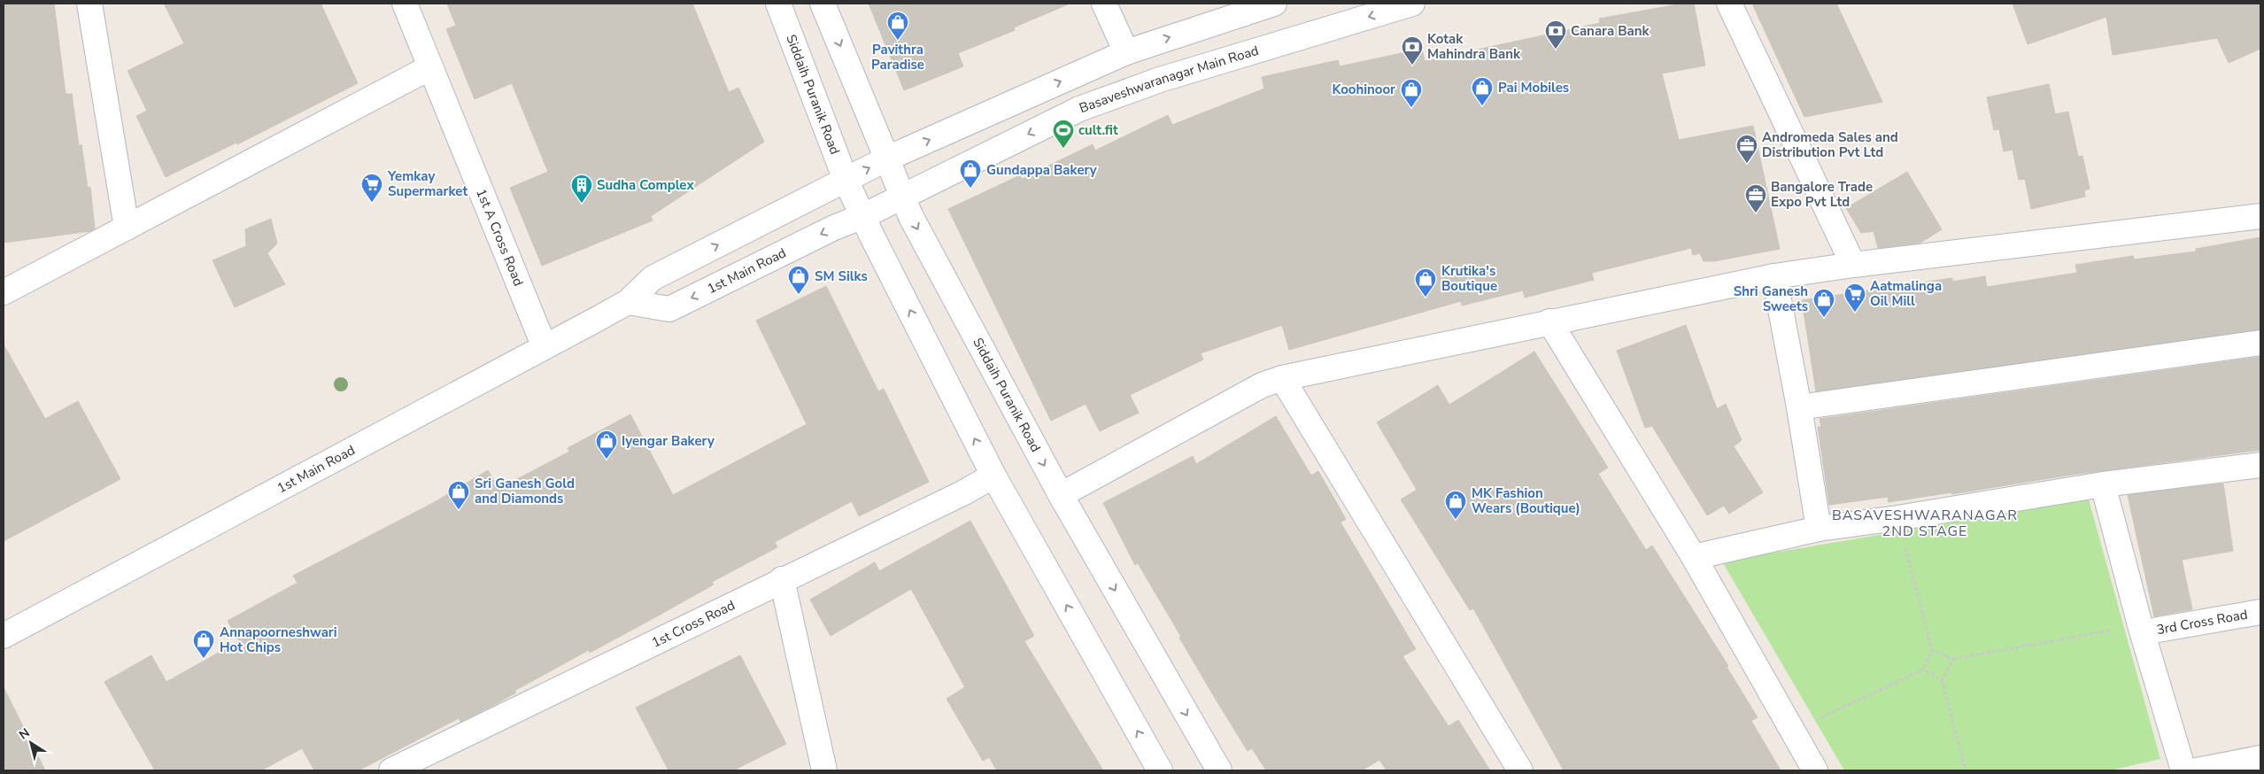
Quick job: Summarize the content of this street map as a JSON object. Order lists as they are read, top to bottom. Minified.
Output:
{"streets":{"street":["Basaveshwaranagar Main Road","Siddaih Puranik Road","1st A Cross Road","1st Main Road","3rd Cross Road","1st Cross Road"]},"crossings":[["Basaveshwaranagar Main Road","Siddaih Puranik Road"],["Basaveshwaranagar Main Road","1st Main Road"],["Siddaih Puranik Road","1st Main Road"],["Siddaih Puranik Road","1st Cross Road"],["1st A Cross Road","1st Main Road"]],"districts":["BASAVESHWARANAGAR 2ND STAGE"],"places":{"shop":["Pavithra Paradise","Pai Mobiles","Koohinoor","Gundappa Bakery","SM Silks","Krutika's Boutique","Shri Ganesh Sweets","Iyengar Bakery","Sri Ganesh Gold and Diamonds","MK Fashion Wears (Boutique)","Annapoorneshwari Hot Chips"],"bank":["Canara Bank","Kotak Mahindra Bank"],"sports":["cult.fit"],"office":["Andromeda Sales and Distribution Pvt Ltd","Bangalore Trade Expo Pvt Ltd"],"supermarket":["Yemkay Supermarket","Aatmalinga Oil Mill"],"building":["Sudha Complex"]},"north":"top left"}
